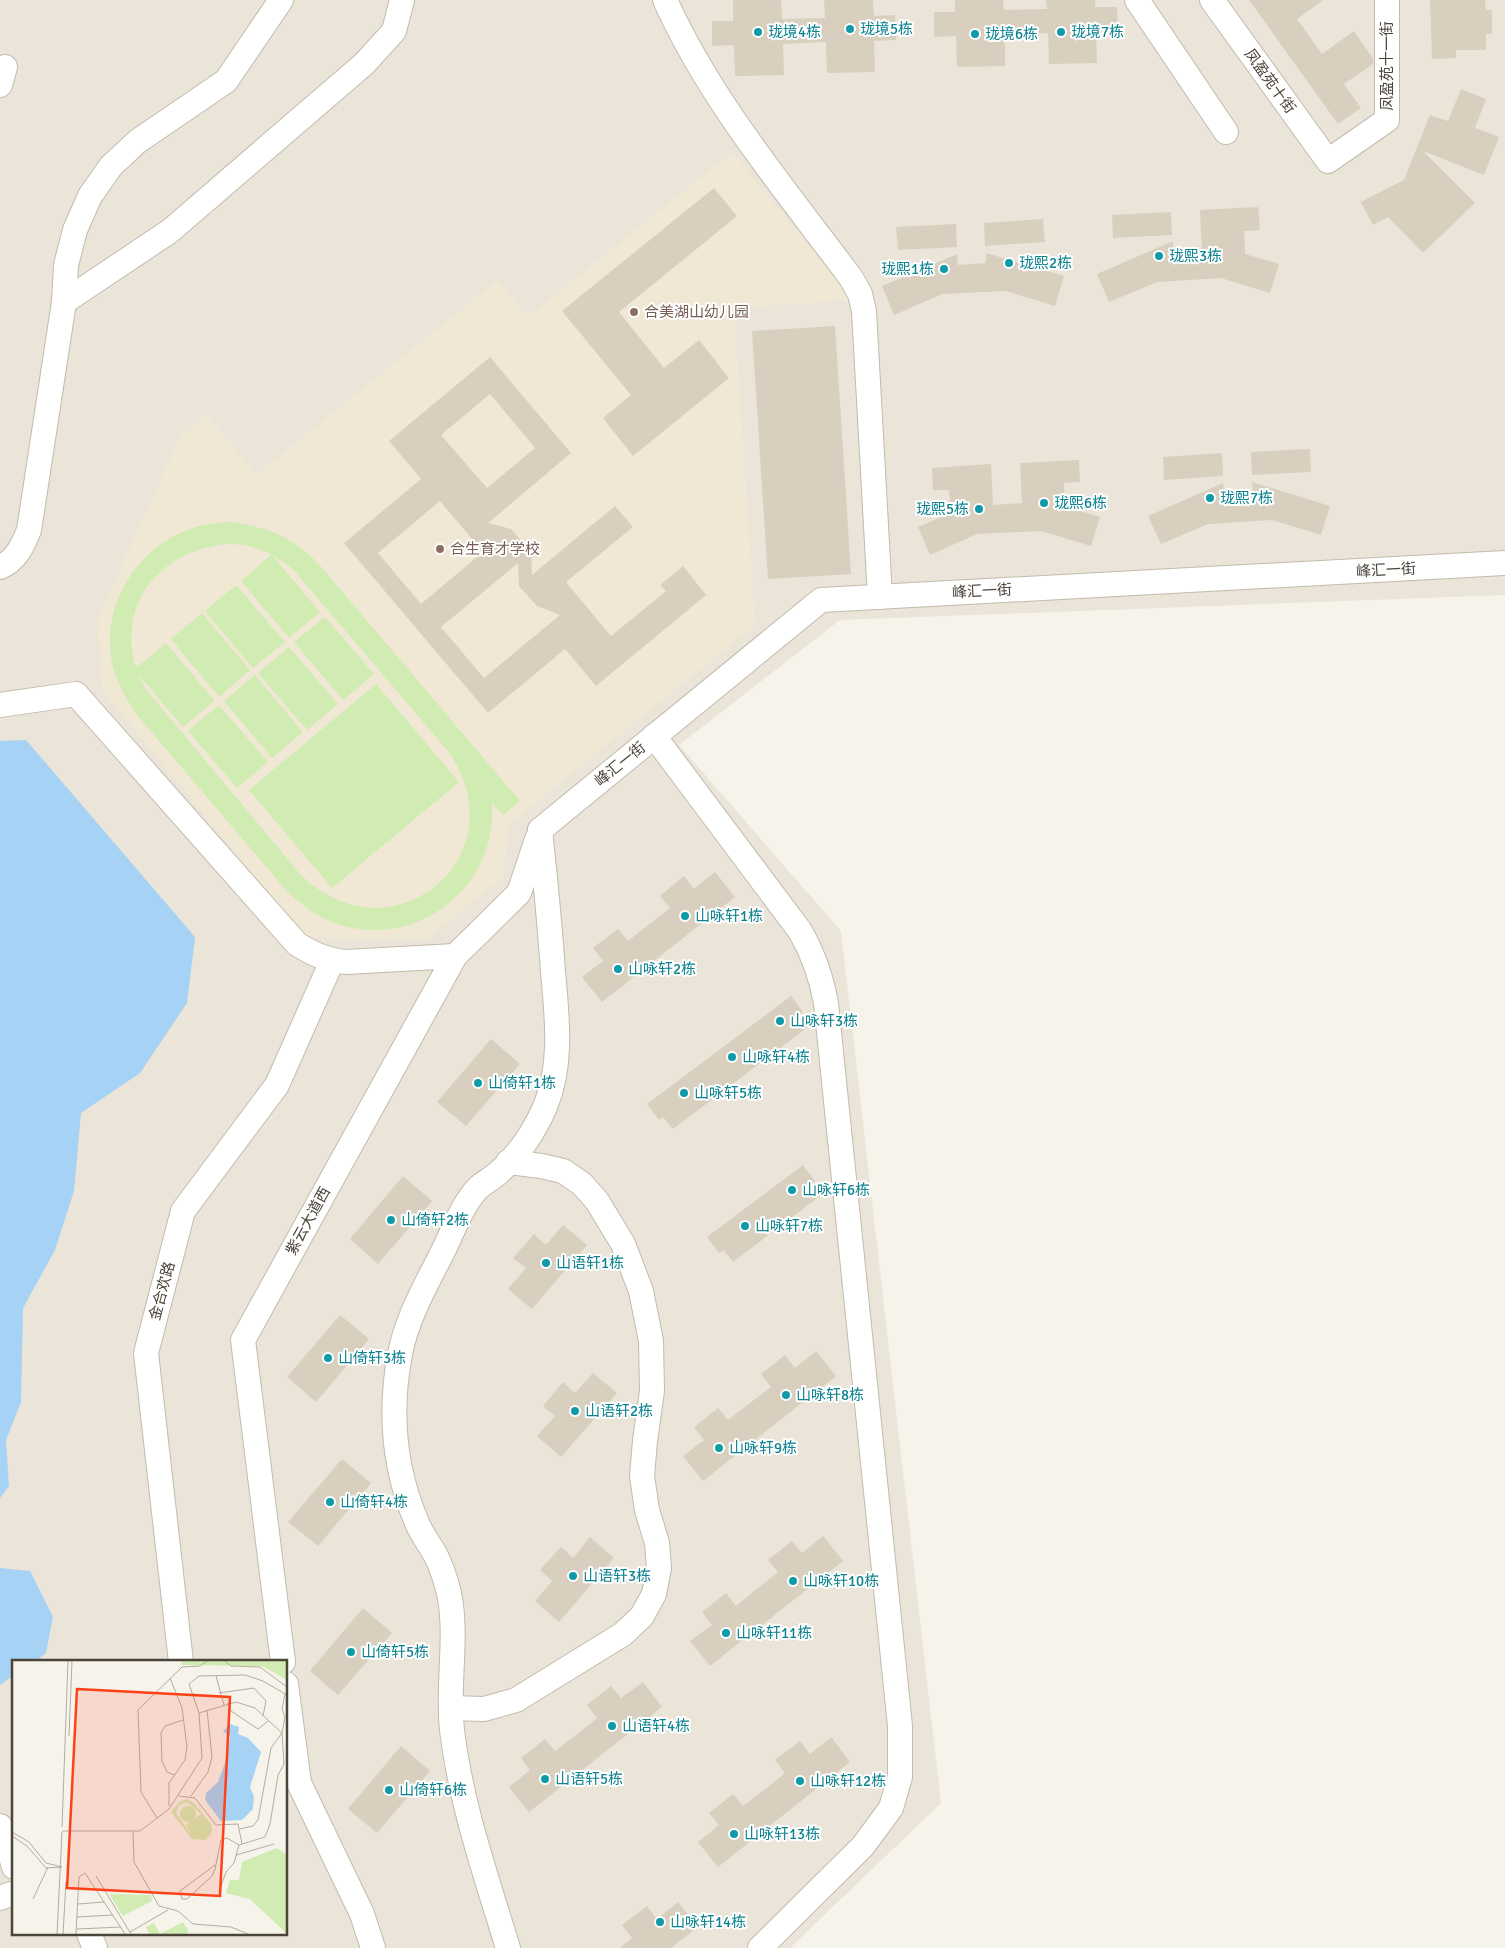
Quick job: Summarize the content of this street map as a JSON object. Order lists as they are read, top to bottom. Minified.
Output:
{"streets":{"street":["凤盈苑十一街","凤盈苑十街","峰汇一街","紫云大道西","金合欢路"]},"crossings":[["凤盈苑十一街","凤盈苑十街"],["峰汇一街","紫云大道西"]],"places":["珑境5栋","珑境4栋","珑境7栋","珑境6栋","珑熙3栋","珑熙2栋","珑熙1栋","合美湖山幼儿园","珑熙7栋","珑熙6栋","珑熙5栋","合生育才学校","山咏轩1栋","山咏轩2栋","山咏轩3栋","山咏轩4栋","山倚轩1栋","山咏轩5栋","山咏轩6栋","山倚轩2栋","山咏轩7栋","山语轩1栋","山倚轩3栋","山咏轩8栋","山语轩2栋","山咏轩9栋","山倚轩4栋","山语轩3栋","山咏轩10栋","山咏轩11栋","山倚轩5栋","山语轩4栋","山语轩5栋","山咏轩12栋","山倚轩6栋","山咏轩13栋","山咏轩14栋"]}
